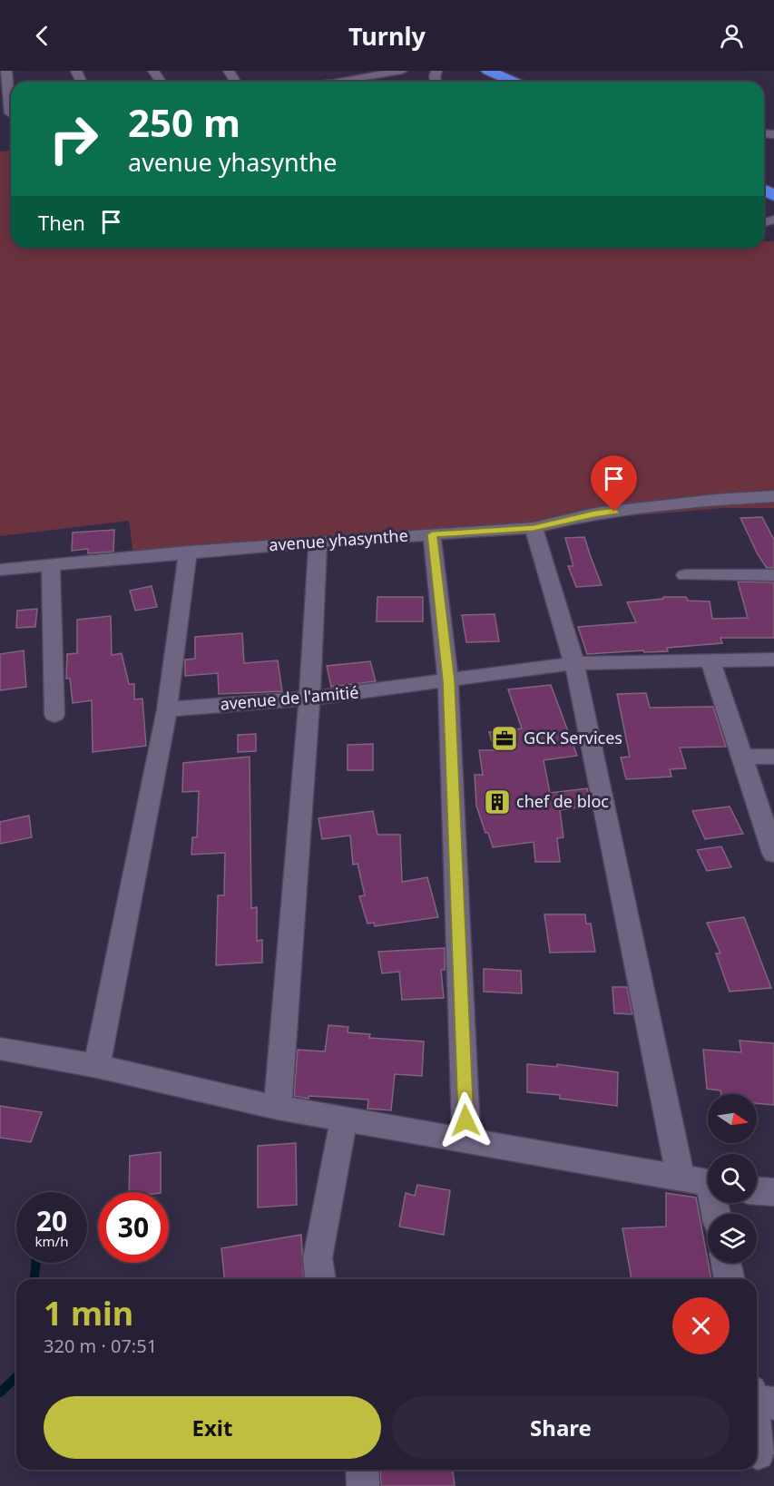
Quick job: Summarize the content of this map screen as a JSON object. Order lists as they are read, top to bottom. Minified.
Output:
{"streets":{"street":["avenue yhasynthe","avenue de l'amitié"]},"places":{"office":["GCK Services"],"building":["chef de bloc"]},"north":"right","page":{"header":"Turnly","turn":["250 m","avenue yhasynthe"],"then":"Then","speed":"20 km/h","limit":"30","heading":["1 min","320 m · 07:51"],"buttons":["Exit","Share"]}}
